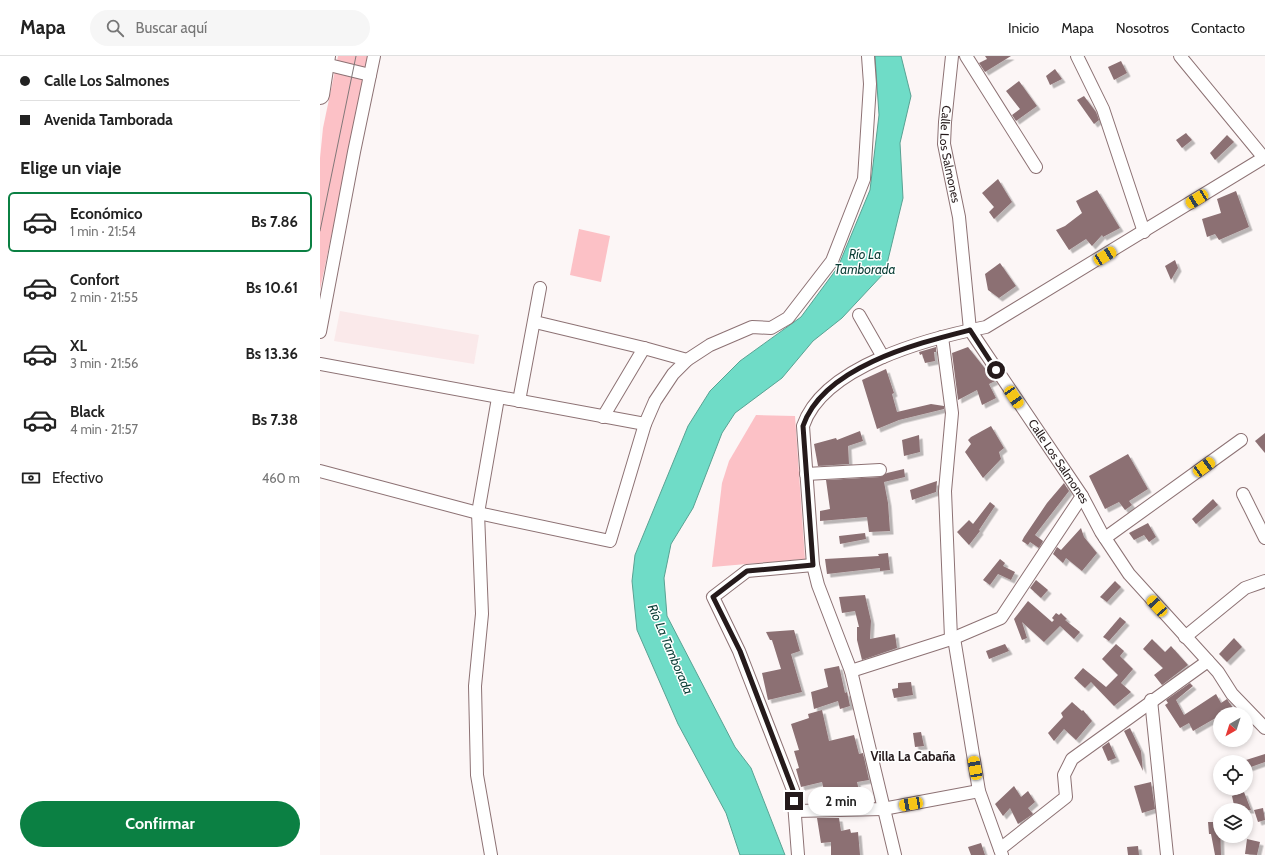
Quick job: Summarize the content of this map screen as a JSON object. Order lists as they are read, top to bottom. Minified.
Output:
{"streets":{"street":["Calle Los Salmones"]},"districts":["Villa La Cabaña"],"water":["Río La Tamborada"],"north":"bottom left","page":{"header":"Mapa","search":"Buscar aquí","nav":["Inicio","Mapa","Nosotros","Contacto"],"banner":["Calle Los Salmones","Avenida Tamborada"],"heading":"Elige un viaje","list":[{"name":"Económico","note":"1 min · 21:54","value":"Bs 7.86"},{"name":"Confort","note":"2 min · 21:55","value":"Bs 10.61"},{"name":"XL","note":"3 min · 21:56","value":"Bs 13.36"},{"name":"Black","note":"4 min · 21:57","value":"Bs 7.38"}],"pay":["Efectivo","460 m"],"bubble":"2 min","buttons":"Confirmar"}}
